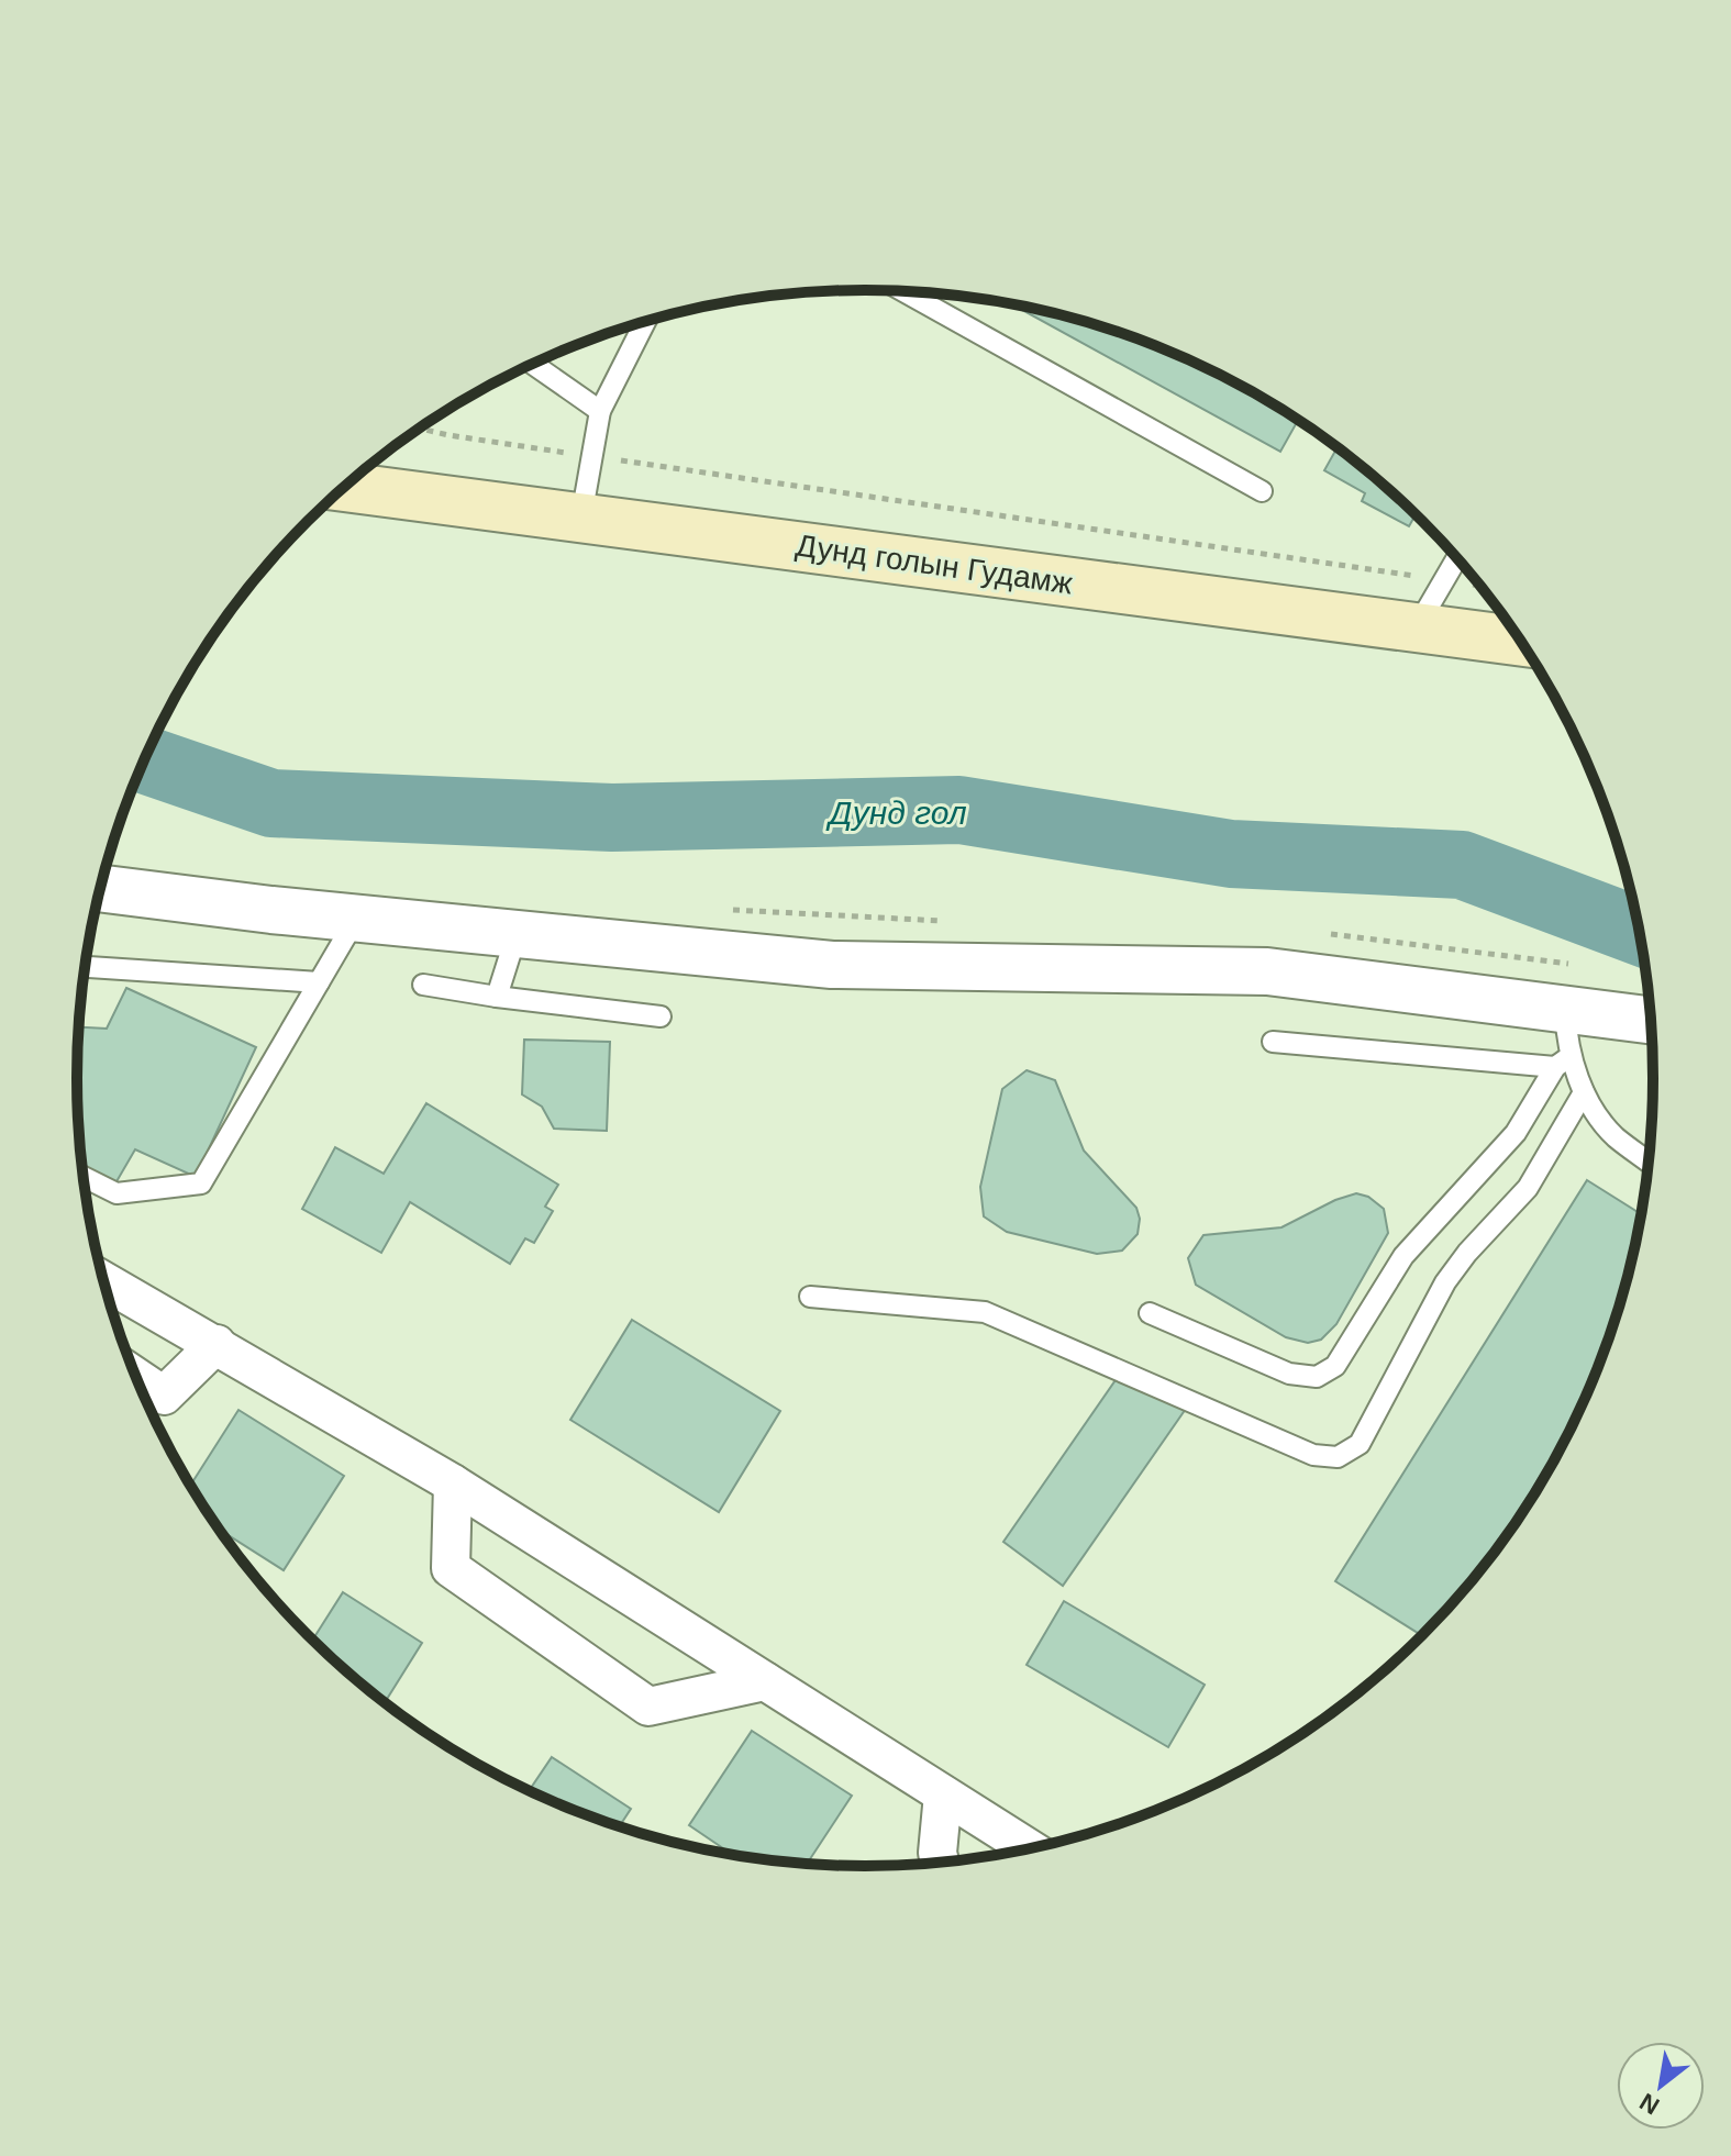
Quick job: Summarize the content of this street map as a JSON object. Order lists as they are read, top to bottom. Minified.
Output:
{"streets":{"main road":["Дунд голын Гудамж"]},"water":["Дунд гол"],"north":"bottom left"}
